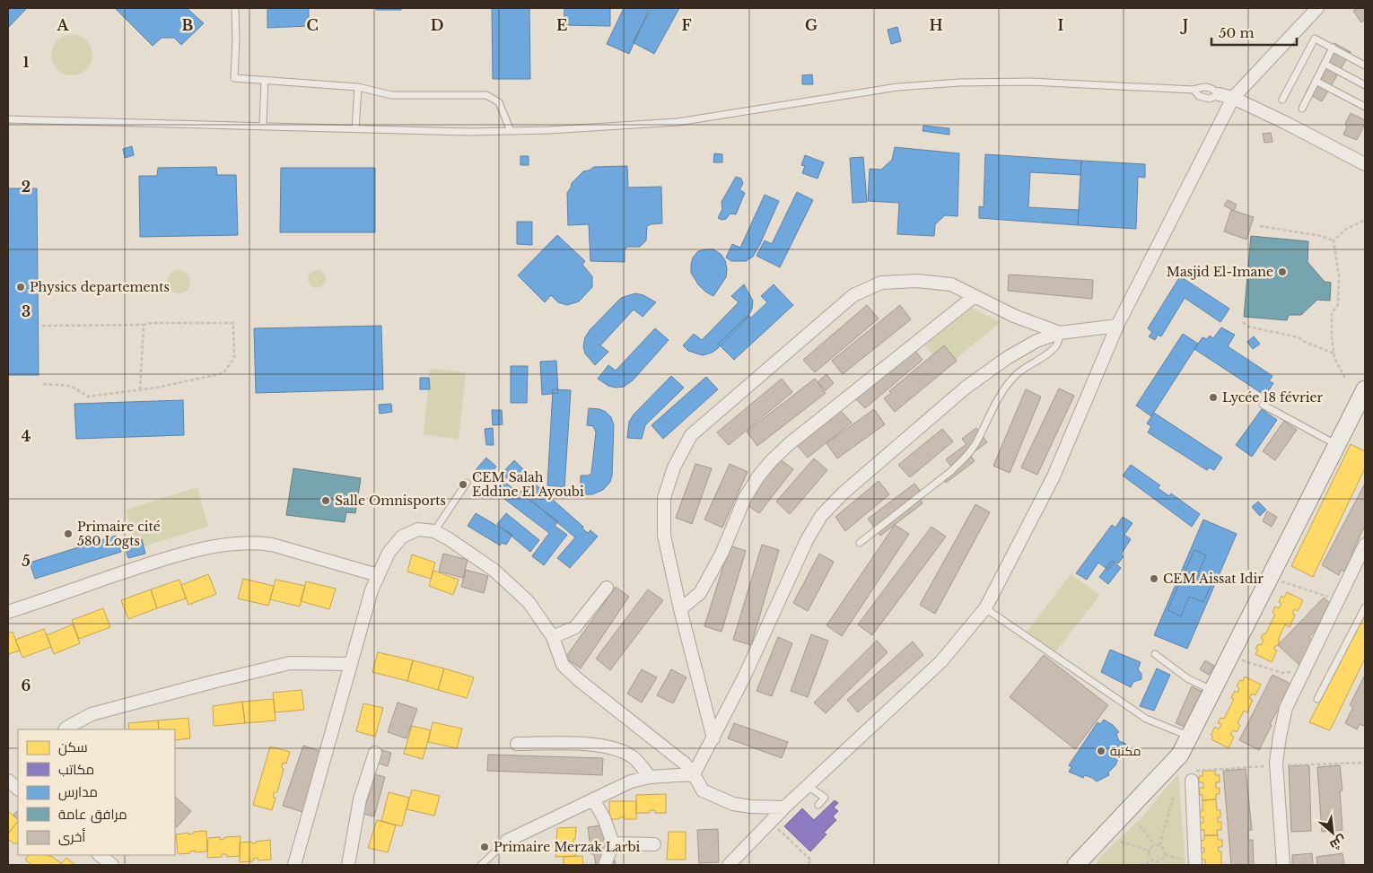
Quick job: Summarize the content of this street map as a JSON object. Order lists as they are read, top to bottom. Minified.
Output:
{"places":["Masjid El-Imane","Physics departements","Lycée 18 février","CEM Salah Eddine El Ayoubi","Salle Omnisports","Primaire cité 580 Logts","CEM Aissat Idir","مكتبة","Primaire Merzak Larbi"],"legend":["سكن","مكاتب","مدارس","مرافق عامة","أخرى"],"scale_bar":"50 m","north":"bottom right","grid":{"columns":["A","B","C","D","E","F","G","H","I","J"],"rows":["1","2","3","4","5","6"]}}
